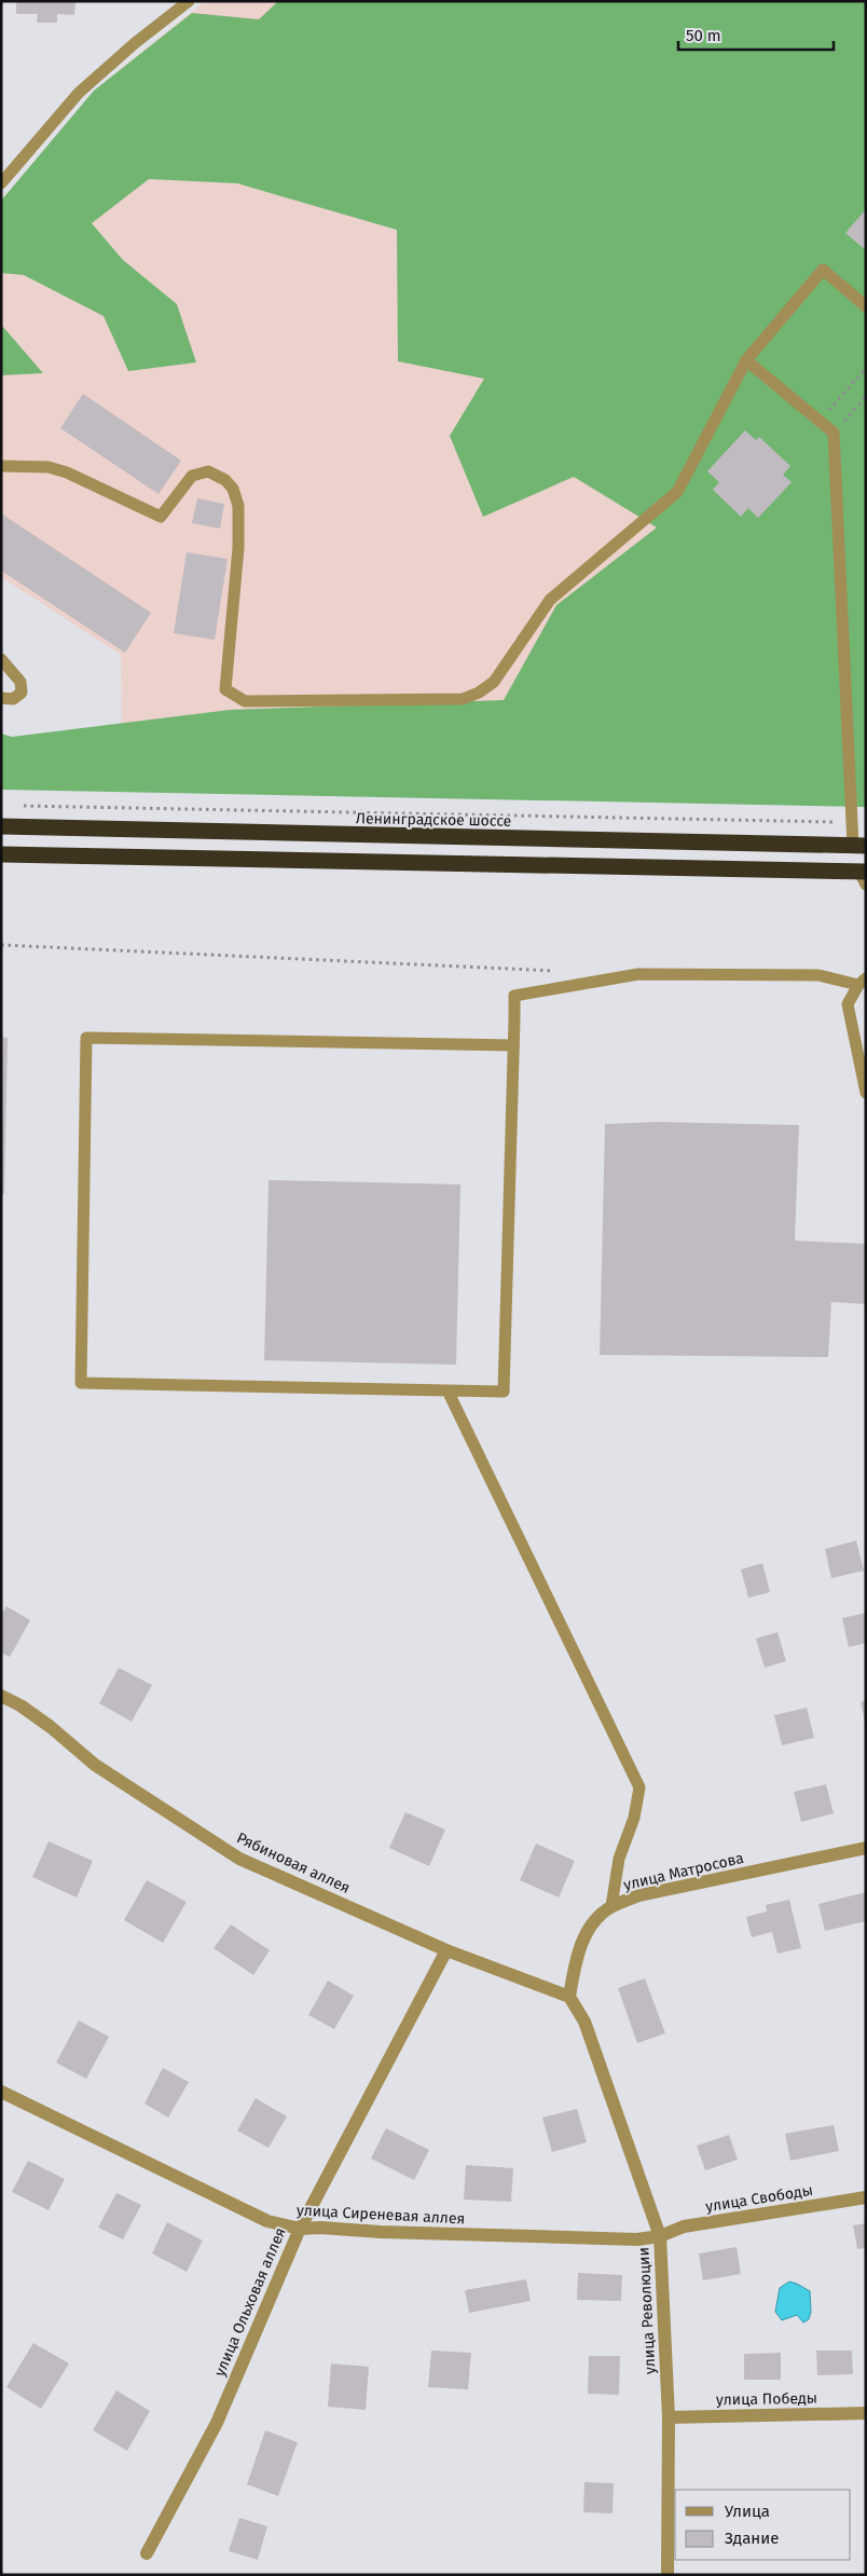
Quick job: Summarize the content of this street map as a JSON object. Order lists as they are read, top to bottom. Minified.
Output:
{"streets":{"highway":["Ленинградское шоссе"],"street":["Рябиновая аллея","улица Матросова","улица Свободы","улица Сиреневая аллея","улица Ольховая аллея","улица Революции","улица Победы"]},"crossings":[["Рябиновая аллея","улица Матросова"],["Рябиновая аллея","улица Ольховая аллея"],["Рябиновая аллея","улица Революции"],["улица Матросова","улица Революции"],["улица Свободы","улица Сиреневая аллея"],["улица Свободы","улица Революции"],["улица Сиреневая аллея","улица Ольховая аллея"],["улица Сиреневая аллея","улица Революции"],["улица Революции","улица Победы"]],"legend":["Улица","Здание"],"scale_bar":"50 m"}
